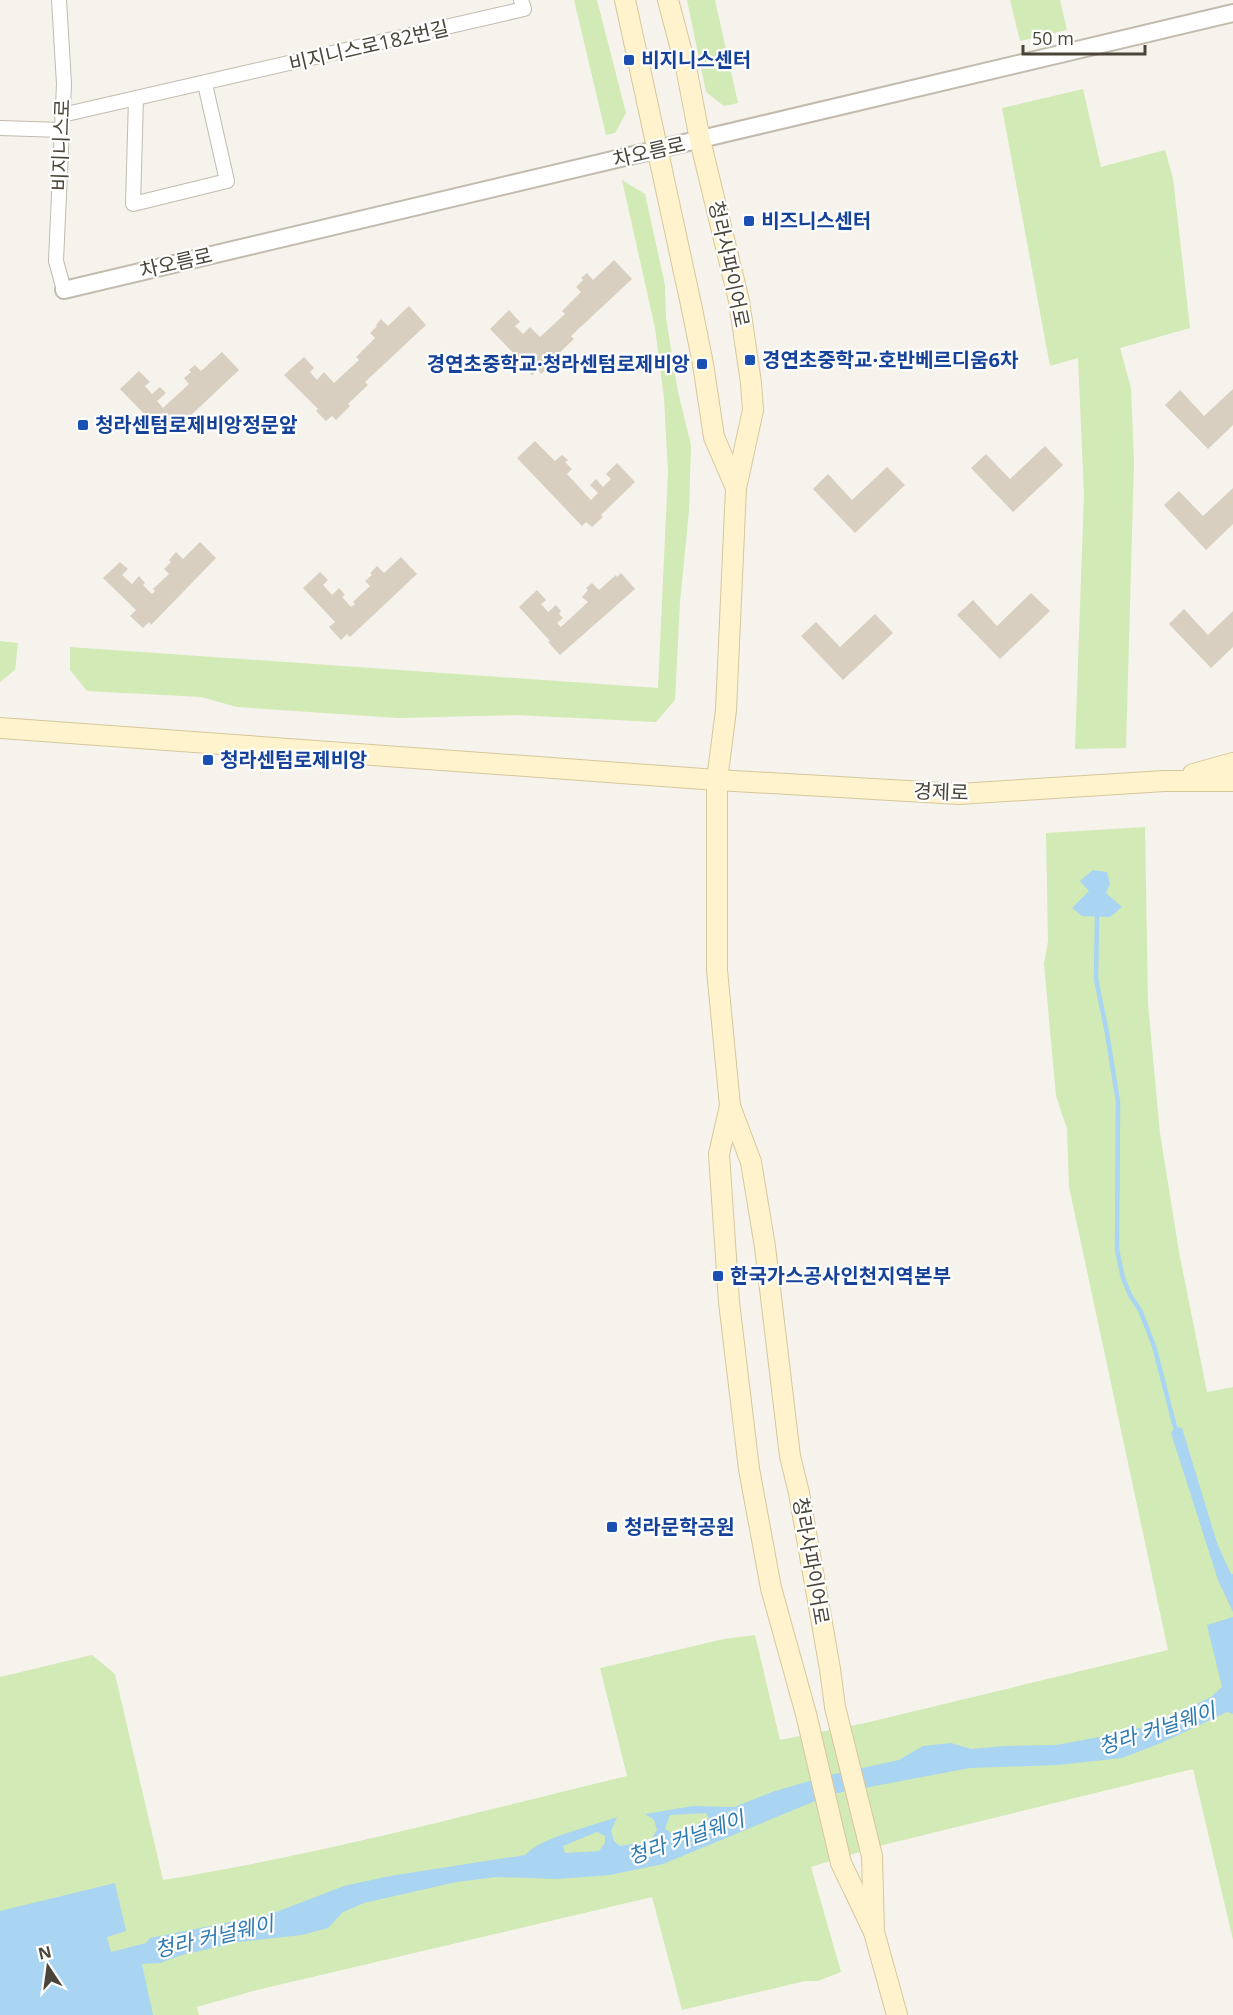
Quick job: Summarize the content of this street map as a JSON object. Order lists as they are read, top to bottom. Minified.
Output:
{"streets":{"main road":["청라사파이어로","경제로"],"street":["비지니스로182번길","비지니스로","차오름로"]},"crossings":[["비지니스로182번길","비지니스로"],["비지니스로","차오름로"],["차오름로","청라사파이어로"],["청라사파이어로","경제로"]],"water":["청라 커널웨이"],"places":{"transit":["비지니스센터","비즈니스센터","경연초중학교·호반베르디움6차","경연초중학교·청라센텀로제비앙","청라센텀로제비앙정문앞","청라센텀로제비앙","한국가스공사인천지역본부","청라문학공원"]},"scale_bar":"50 m","north":"top"}
